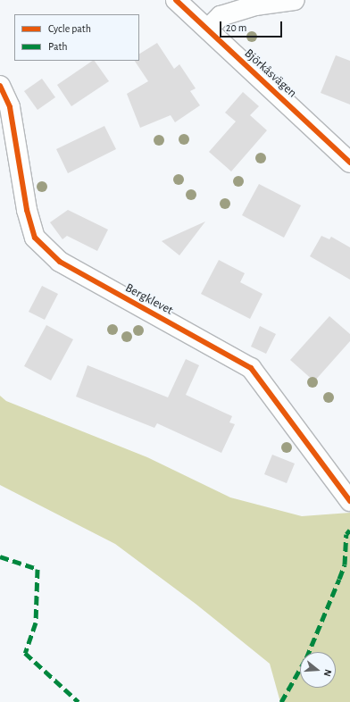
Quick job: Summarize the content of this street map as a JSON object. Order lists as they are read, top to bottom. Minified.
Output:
{"streets":{"street":["Björkåsvägen","Bergklevet"]},"legend":["Cycle path","Path"],"scale_bar":"20 m","north":"right"}
